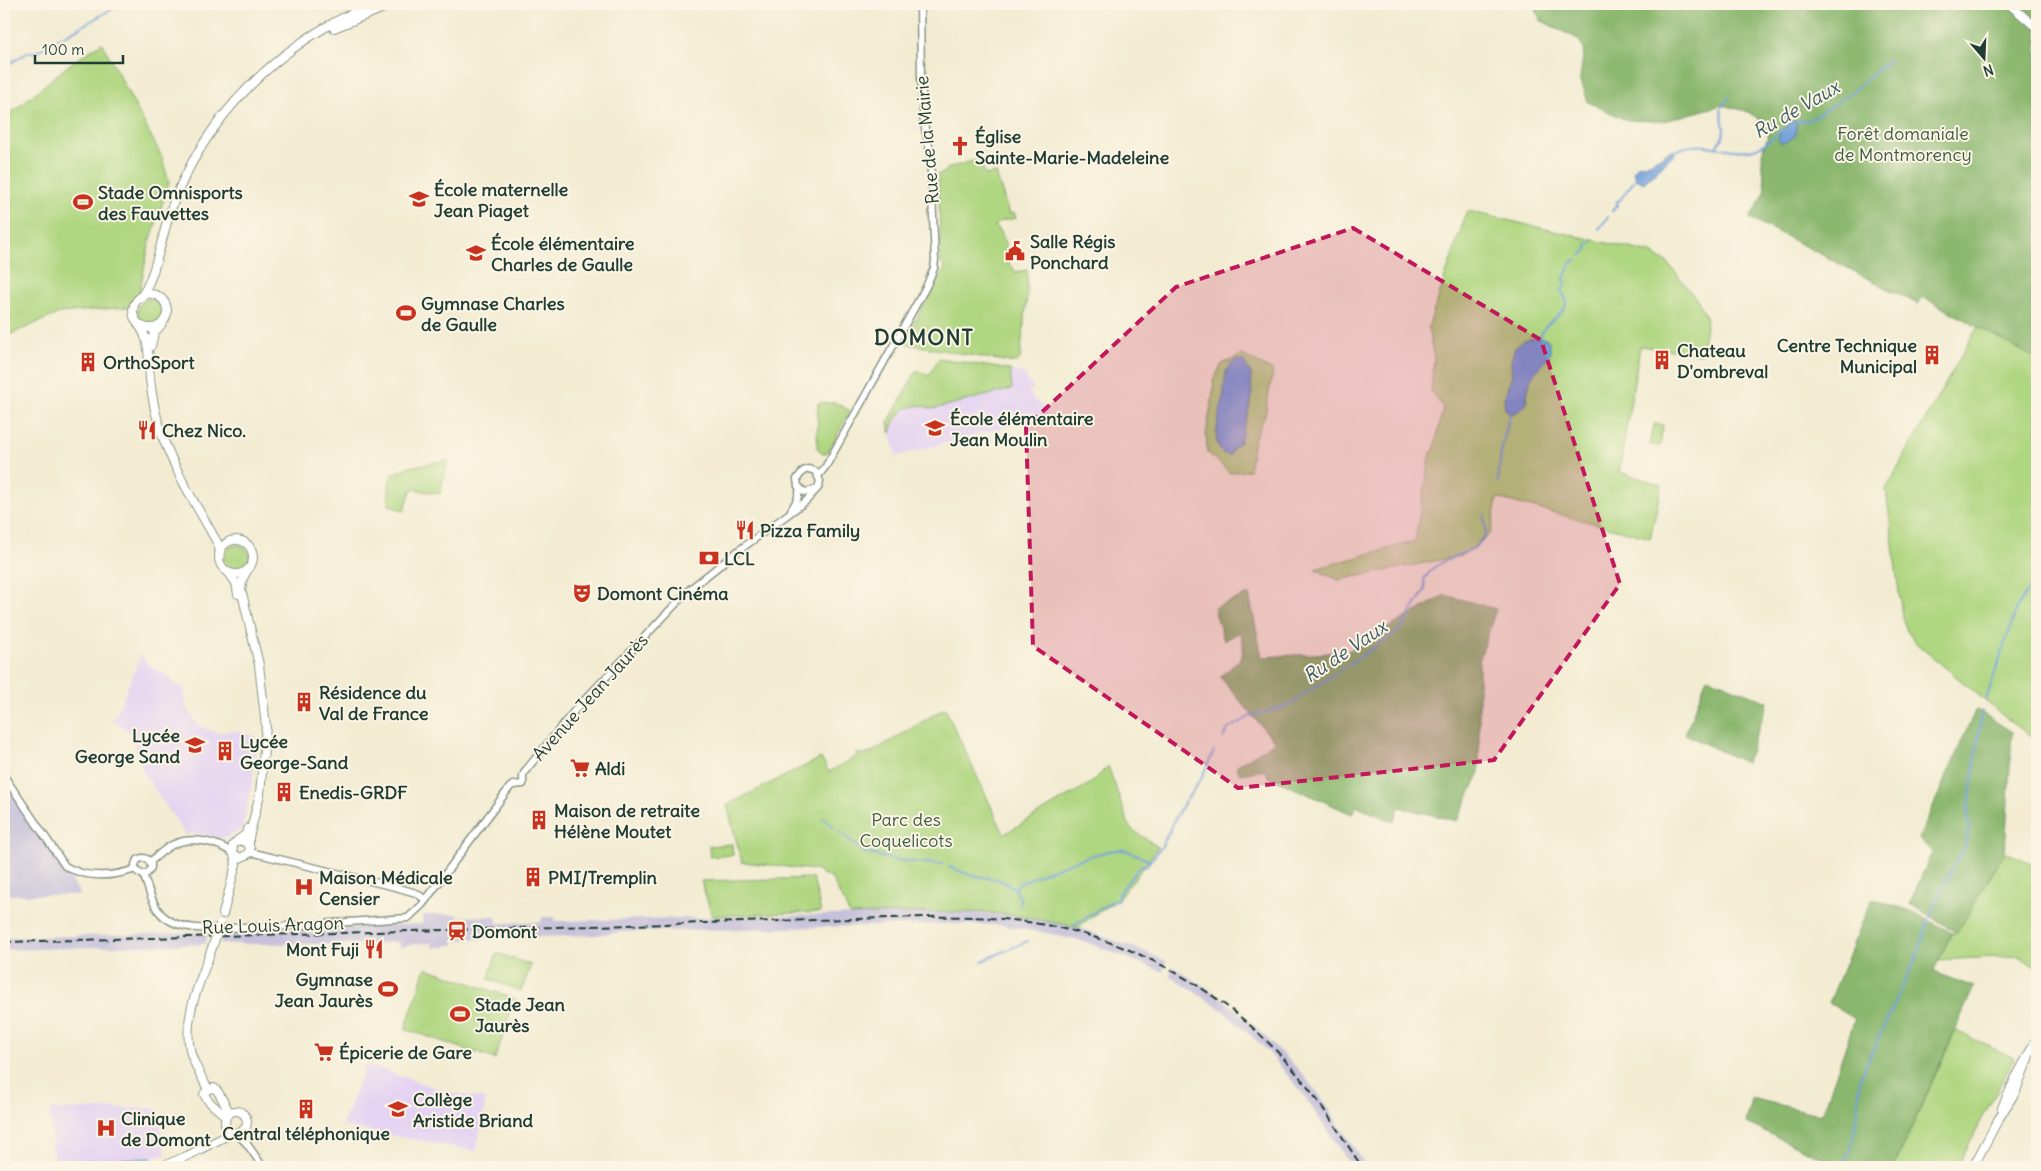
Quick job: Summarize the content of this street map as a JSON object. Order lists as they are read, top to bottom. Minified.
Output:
{"streets":{"street":["Rue de la Mairie","Avenue Jean Jaurès","Rue Louis Aragon"]},"crossings":[["Rue de la Mairie","Avenue Jean Jaurès"],["Avenue Jean Jaurès","Rue Louis Aragon"]],"districts":["DOMONT"],"water":["Ru de Vaux"],"parks":["Forêt domaniale de Montmorency","Parc des Coquelicots"],"places":{"church":["Église Sainte-Marie-Madeleine"],"school or university":["École maternelle Jean Piaget","École élémentaire Charles de Gaulle","École élémentaire Jean Moulin","Lycée George Sand","Collège Aristide Briand"],"sports":["Stade Omnisports des Fauvettes","Gymnase Charles de Gaulle","Gymnase Jean Jaurès","Stade Jean Jaurès"],"public building":["Salle Régis Ponchard"],"building":["Centre Technique Municipal","Chateau D'ombreval","OrthoSport","Résidence du Val de France","Lycée George-Sand","Enedis-GRDF","Maison de retraite Hélène Moutet","PMI/Tremplin","Central téléphonique"],"restaurant":["Chez Nico.","Pizza Family","Mont Fuji"],"bank":["LCL"],"theatre":["Domont Cinéma"],"supermarket":["Aldi","Épicerie de Gare"],"hospital":["Maison Médicale Censier","Clinique de Domont"],"station":["Domont"]},"scale_bar":"100 m","north":"bottom"}
